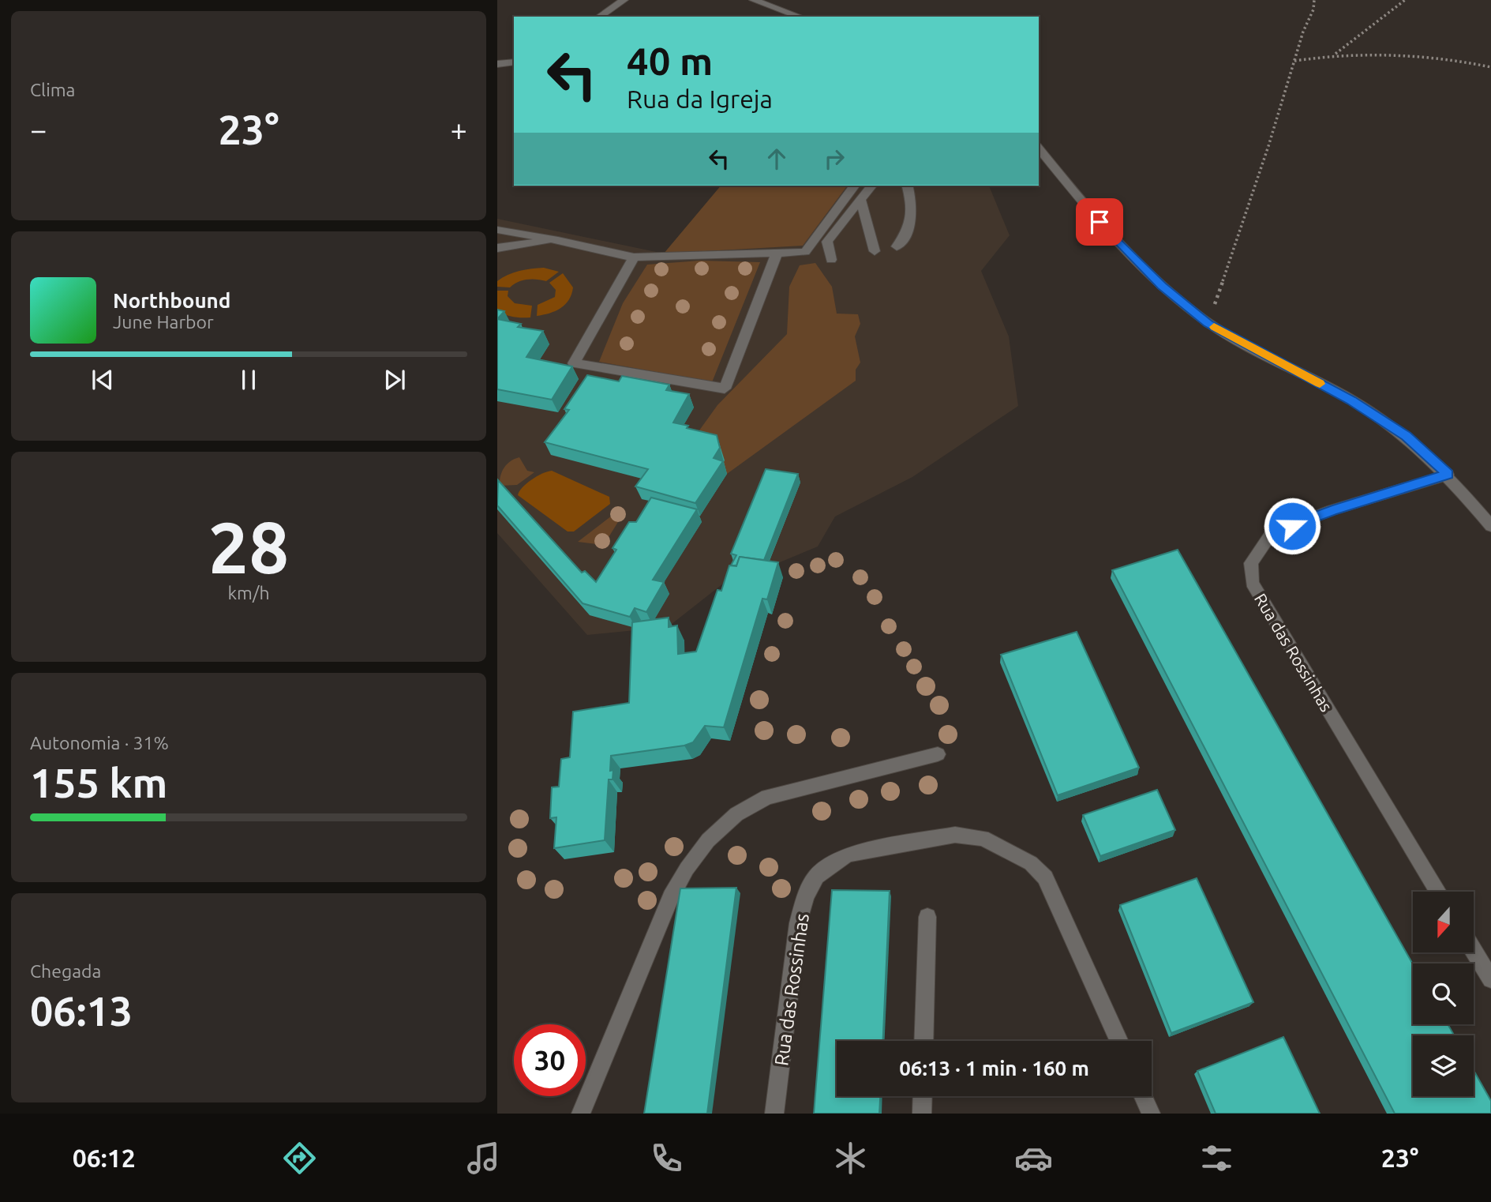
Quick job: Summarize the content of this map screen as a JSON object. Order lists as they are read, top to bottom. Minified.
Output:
{"streets":{"street":["Rua das Rossinhas"]},"north":"bottom","page":{"tile":["Clima",["28","km/h"],["Autonomia · 31%","155 km"],["Chegada","06:13"]],"turn":["40 m","Rua da Igreja"],"heat":["−","23°","+"],"song":["Northbound","June Harbor"],"limit":"30","trip":"06:13 · 1 min · 160 m","tabs":["06:12","23°"]}}
